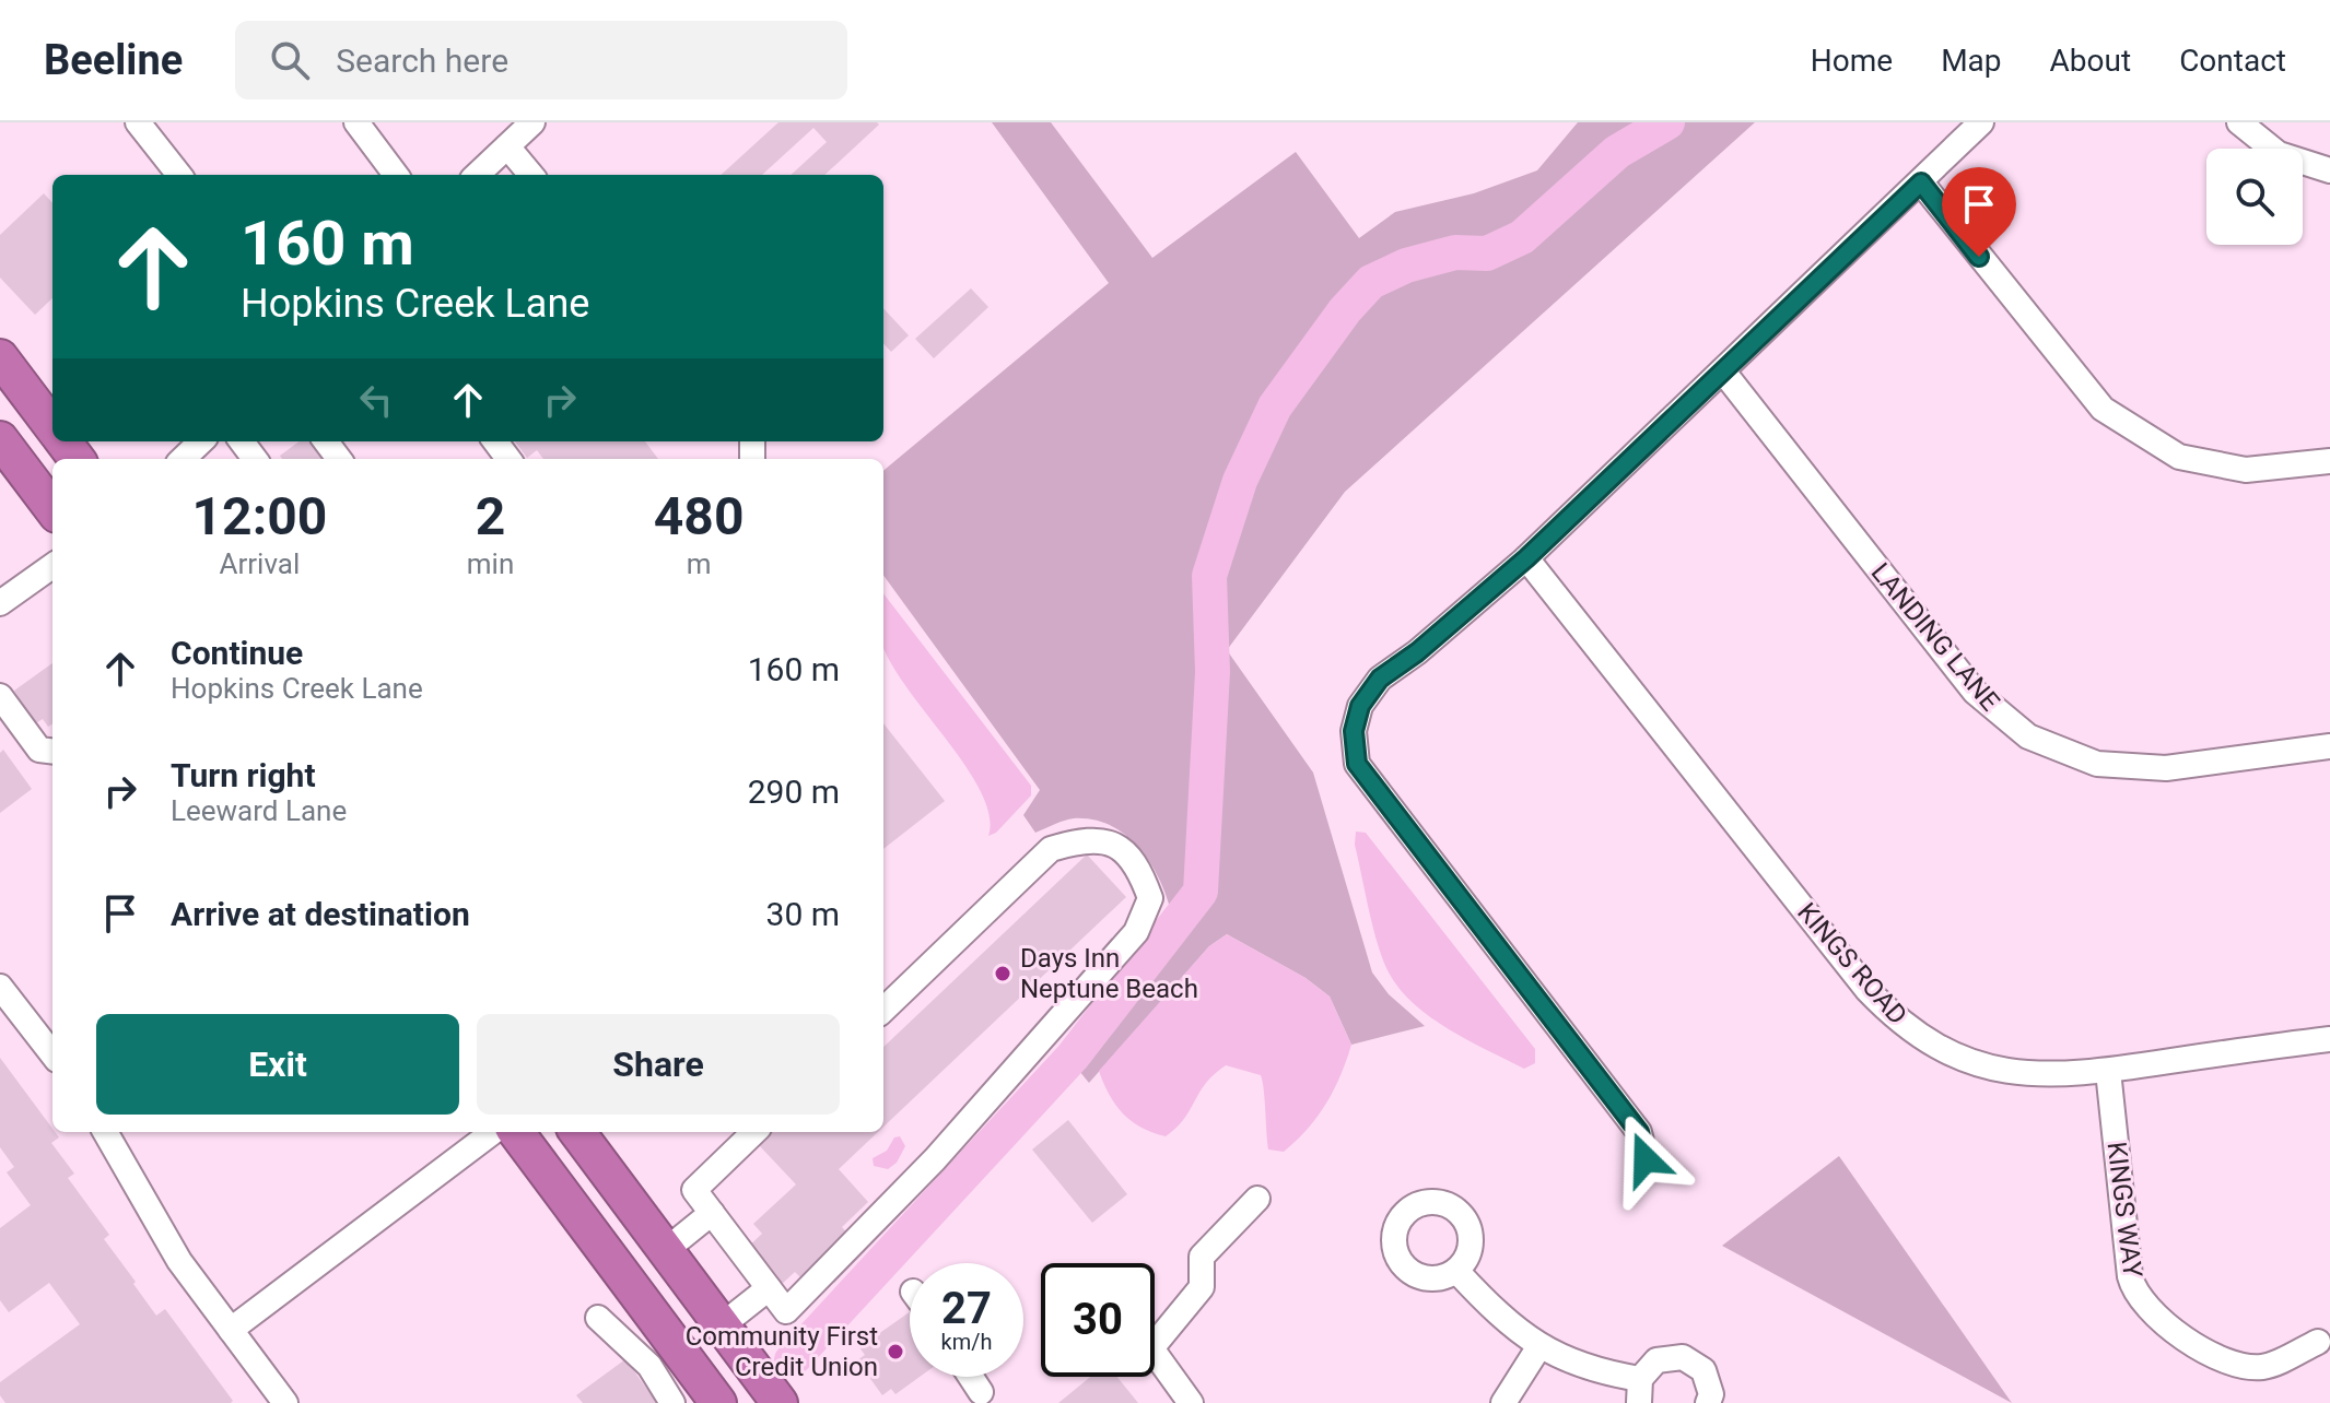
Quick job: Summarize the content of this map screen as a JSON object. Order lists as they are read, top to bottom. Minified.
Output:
{"streets":{"street":["LANDING LANE","KINGS ROAD","KINGS WAY"]},"crossings":[["KINGS ROAD","KINGS WAY"]],"places":["Days Inn Neptune Beach","Community First Credit Union"],"page":{"header":"Beeline","search":"Search here","nav":["Home","Map","About","Contact"],"turn":["160 m","Hopkins Creek Lane"],"eta":["12:00","Arrival","2","min","480","m"],"list":[{"name":"Continue","note":"Hopkins Creek Lane","value":"160 m"},{"name":"Turn right","note":"Leeward Lane","value":"290 m"},{"name":"Arrive at destination","value":"30 m"}],"buttons":["Exit","Share"],"speed":"27 km/h","limit":"30"}}
